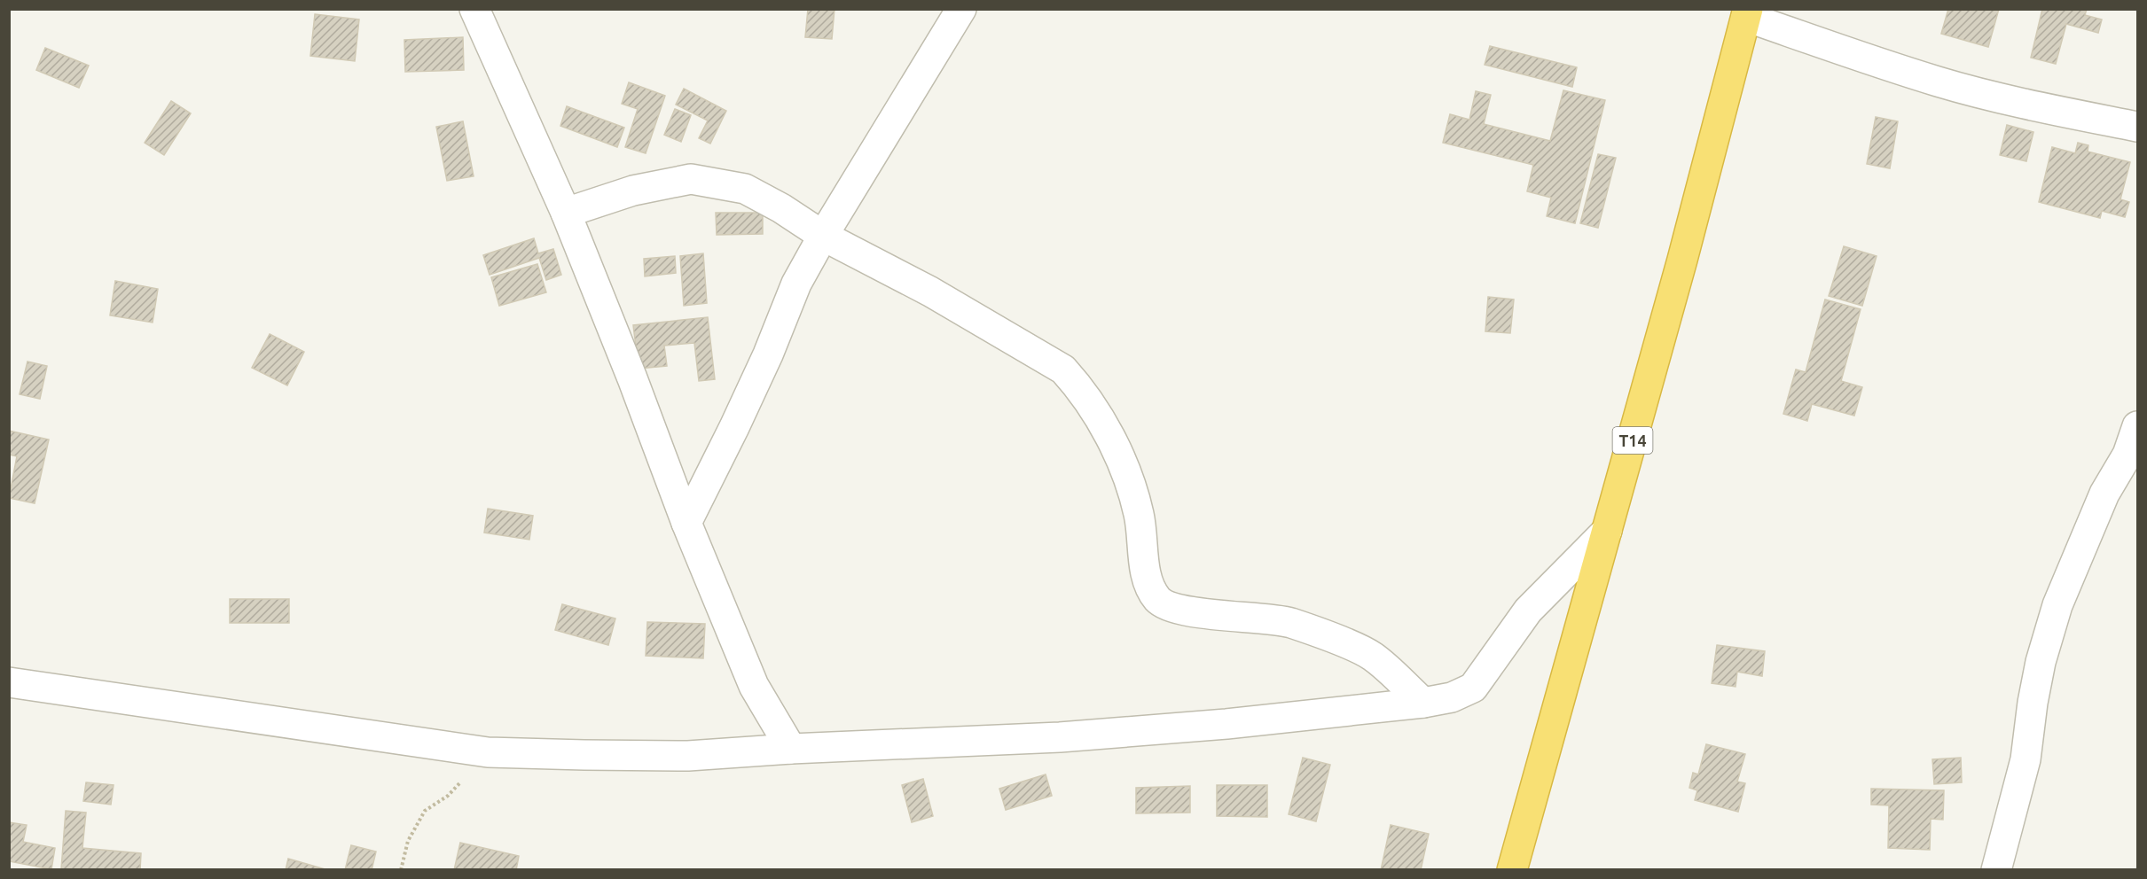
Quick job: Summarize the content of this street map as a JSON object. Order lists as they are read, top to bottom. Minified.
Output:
{"streets":{"highway":["T14"]}}
